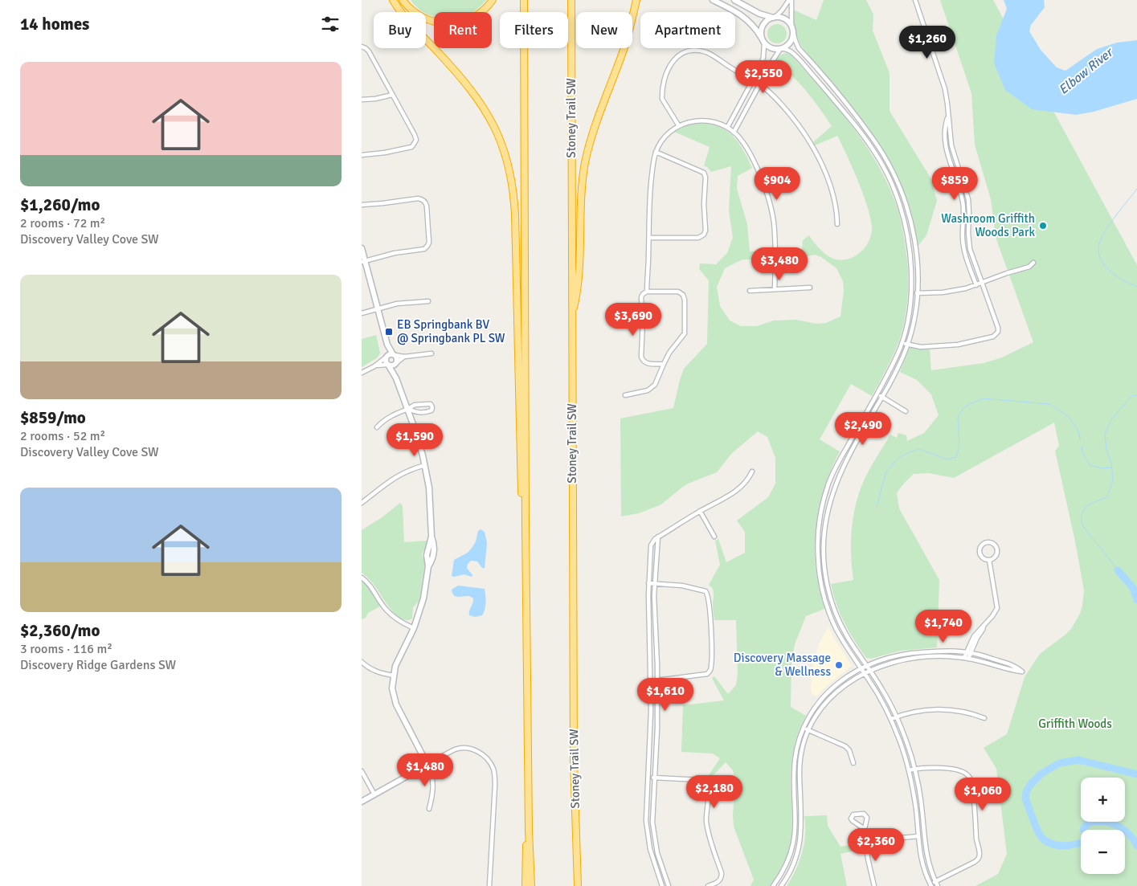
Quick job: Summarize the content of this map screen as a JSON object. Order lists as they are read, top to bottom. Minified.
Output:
{"streets":{"highway":["Stoney Trail SW"]},"water":["Elbow River"],"parks":["Griffith Woods"],"places":{"other":["Washroom Griffith Woods Park","Discovery Massage & Wellness"],"transit":["EB Springbank BV @ Springbank PL SW"]},"page":{"heading":"14 homes","chip":["Buy","Rent","Filters","New","Apartment"],"price":["$1,260","$2,550","$904","$859","$3,480","$3,690","$2,490","$1,590","$1,740","$1,610","$1,480","$2,180","$1,060","$2,360"],"list":[{"name":"$1,260/mo","note":"2 rooms · 72 m² · Discovery Valley Cove SW"},{"name":"$859/mo","note":"2 rooms · 52 m² · Discovery Valley Cove SW"},{"name":"$2,360/mo","note":"3 rooms · 116 m² · Discovery Ridge Gardens SW"}],"map_buttons":["+","−"]}}
